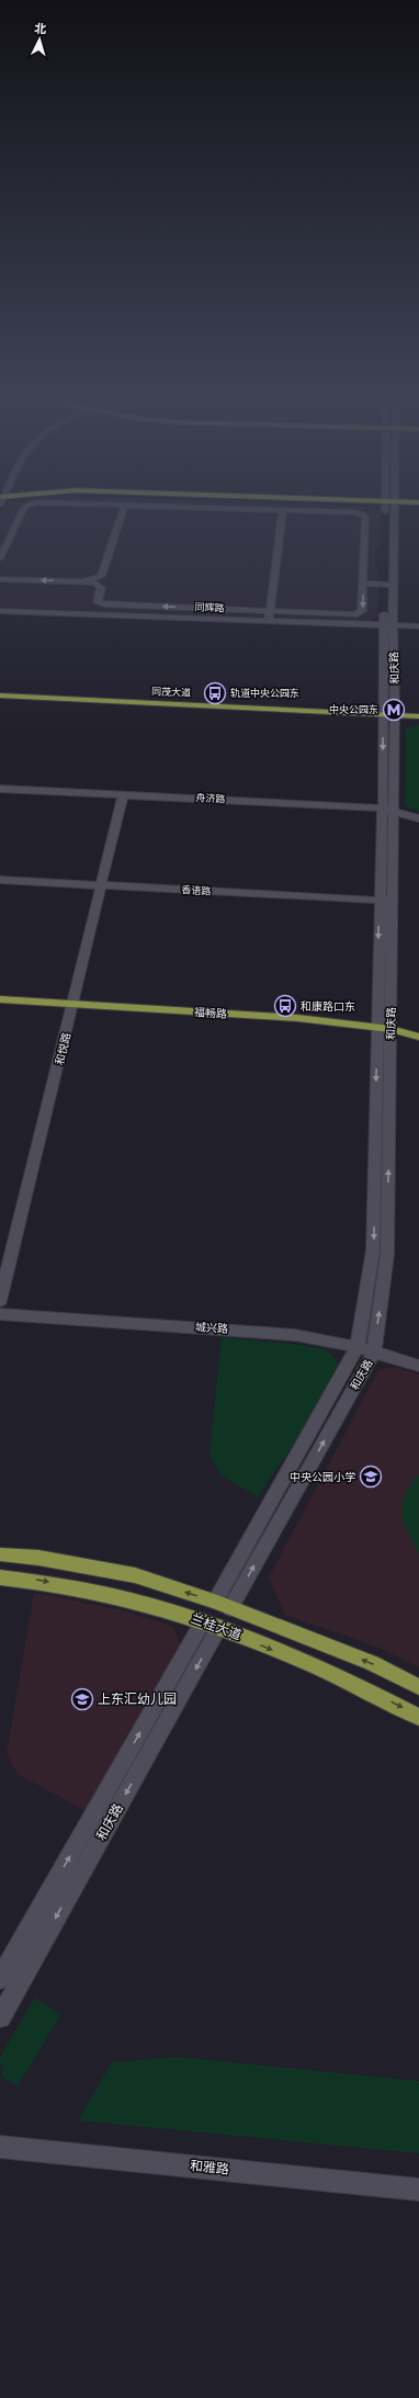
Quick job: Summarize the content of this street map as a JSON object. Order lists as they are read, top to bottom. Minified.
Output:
{"streets":{"main road":["同茂大道","福畅路","兰桂大道"],"street":["同辉路","和庆路","舟济路","香语路","和悦路","城兴路","和雅路"]},"crossings":[["同辉路","和庆路"],["和庆路","同茂大道"],["和庆路","舟济路"],["和庆路","香语路"],["和庆路","福畅路"],["和庆路","城兴路"],["和庆路","兰桂大道"],["舟济路","和悦路"],["香语路","和悦路"],["福畅路","和悦路"]],"places":{"bus stop":["轨道中央公园东","和康路口东"],"metro station":["中央公园东"],"school or university":["中央公园小学","上东汇幼儿园"]},"north":"top"}
